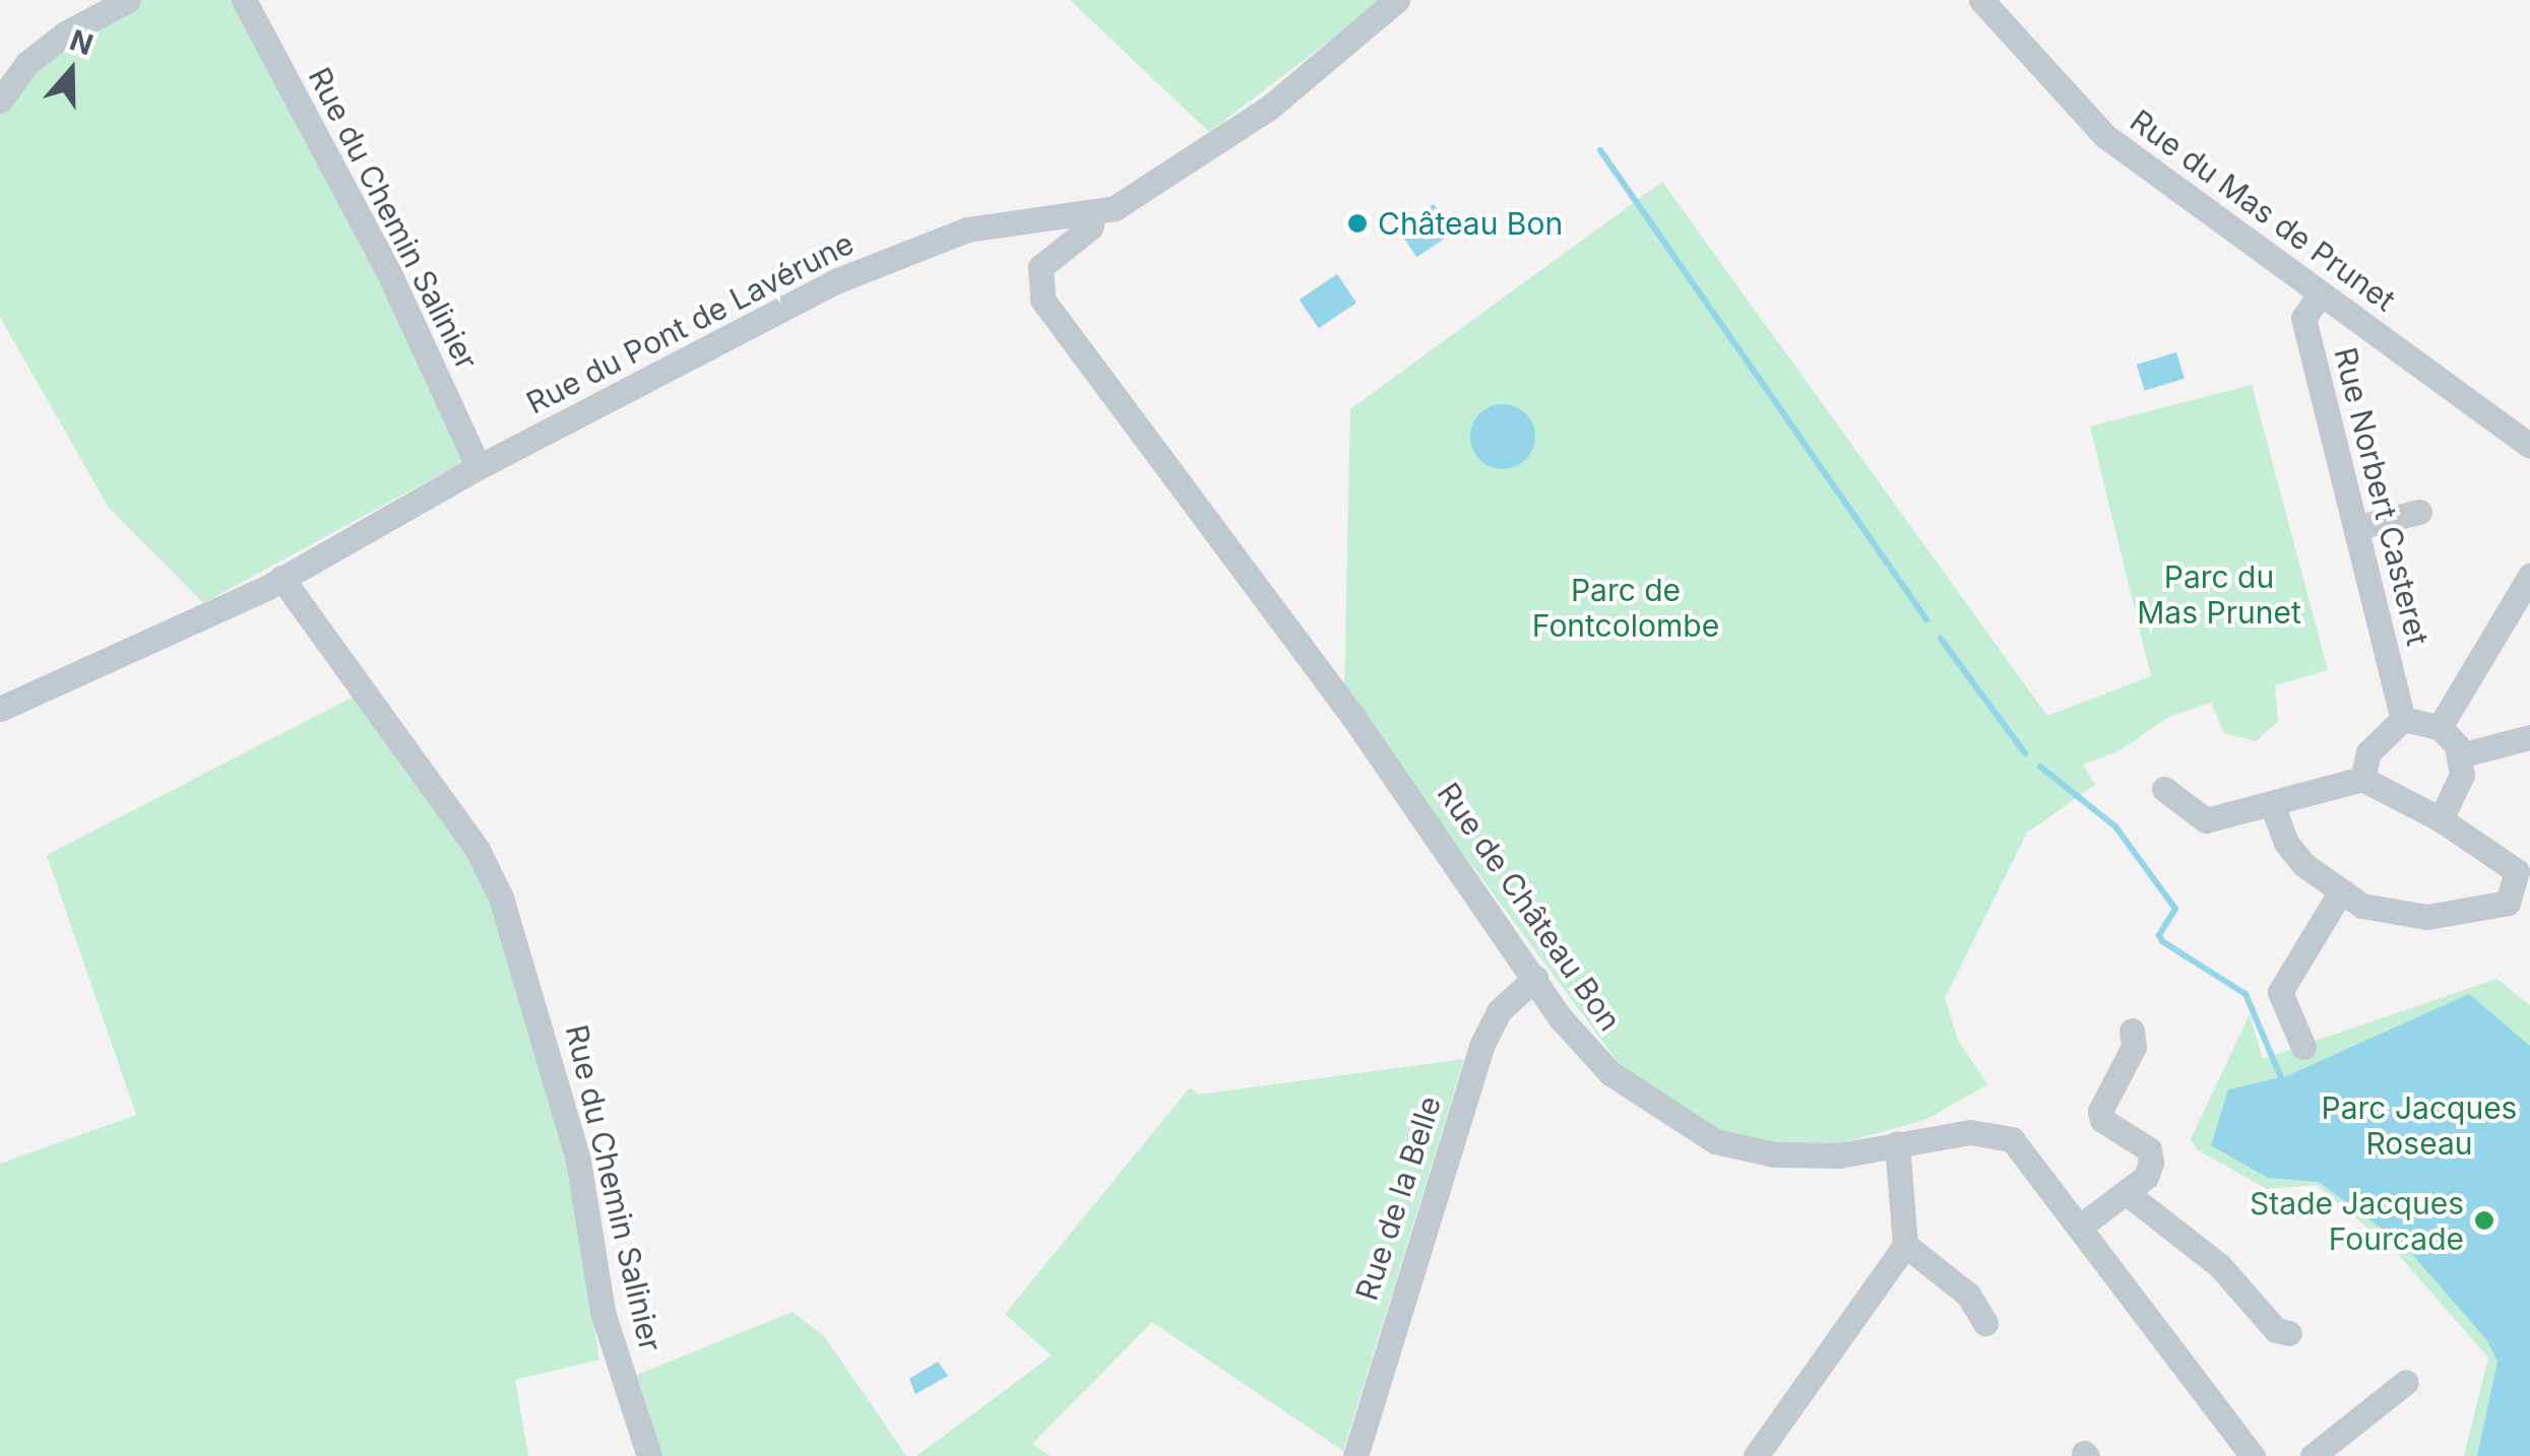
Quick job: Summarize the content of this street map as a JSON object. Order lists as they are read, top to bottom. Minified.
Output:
{"streets":{"street":["Rue du Mas de Prunet","Rue du Chemin Salinier","Rue du Pont de Lavérune","Rue Norbert Casteret","Rue de Château Bon","Rue de la Belle"]},"crossings":[["Rue du Mas de Prunet","Rue Norbert Casteret"],["Rue du Chemin Salinier","Rue du Pont de Lavérune"],["Rue du Pont de Lavérune","Rue de Château Bon"],["Rue de Château Bon","Rue de la Belle"]],"parks":["Parc du Mas Prunet","Parc de Fontcolombe","Parc Jacques Roseau"],"places":["Château Bon","Stade Jacques Fourcade"],"north":"top"}
